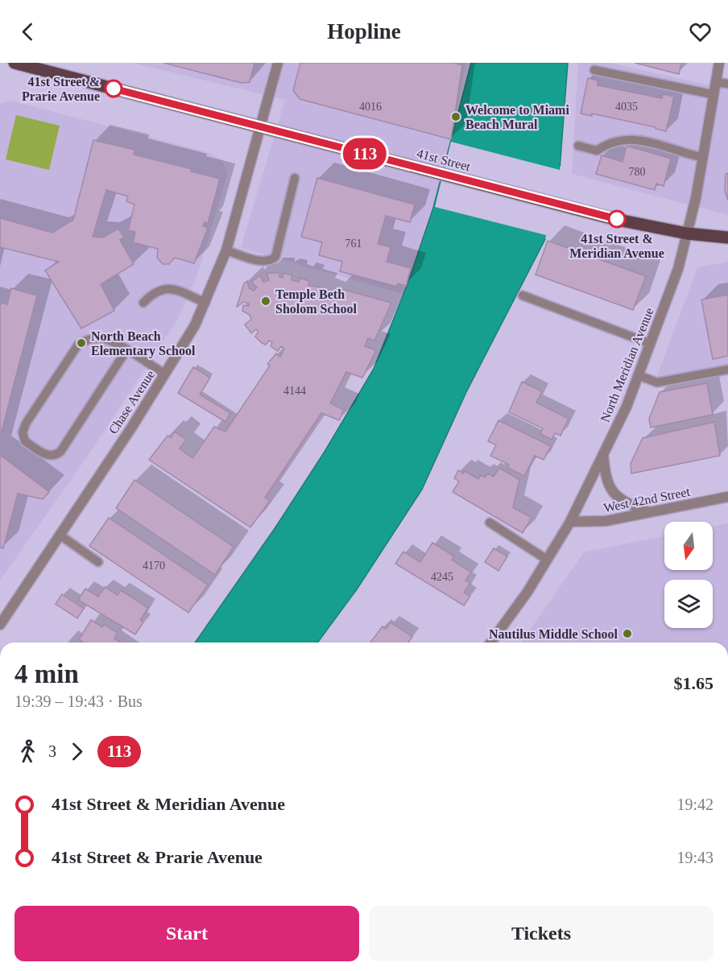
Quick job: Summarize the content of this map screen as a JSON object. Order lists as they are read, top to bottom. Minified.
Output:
{"streets":{"main road":["41st Street"],"street":["North Meridian Avenue","Chase Avenue","West 42nd Street"]},"crossings":[["41st Street","North Meridian Avenue"],["41st Street","Chase Avenue"],["North Meridian Avenue","West 42nd Street"]],"places":["41st Street & Prarie Avenue","Welcome to Miami Beach Mural","41st Street & Meridian Avenue","Temple Beth Sholom School","North Beach Elementary School","Nautilus Middle School"],"lines":["bus line 113"],"house_numbers":["4016","4035","780","761","4144","4170","4245"],"north":"bottom","page":{"header":"Hopline","on_map":"113","heading":["4 min","19:39 – 19:43 · Bus","$1.65"],"legs":["3","113"],"list":[{"name":"41st Street & Meridian Avenue","value":"19:42"},{"name":"41st Street & Prarie Avenue","value":"19:43"}],"buttons":["Start","Tickets"]}}
